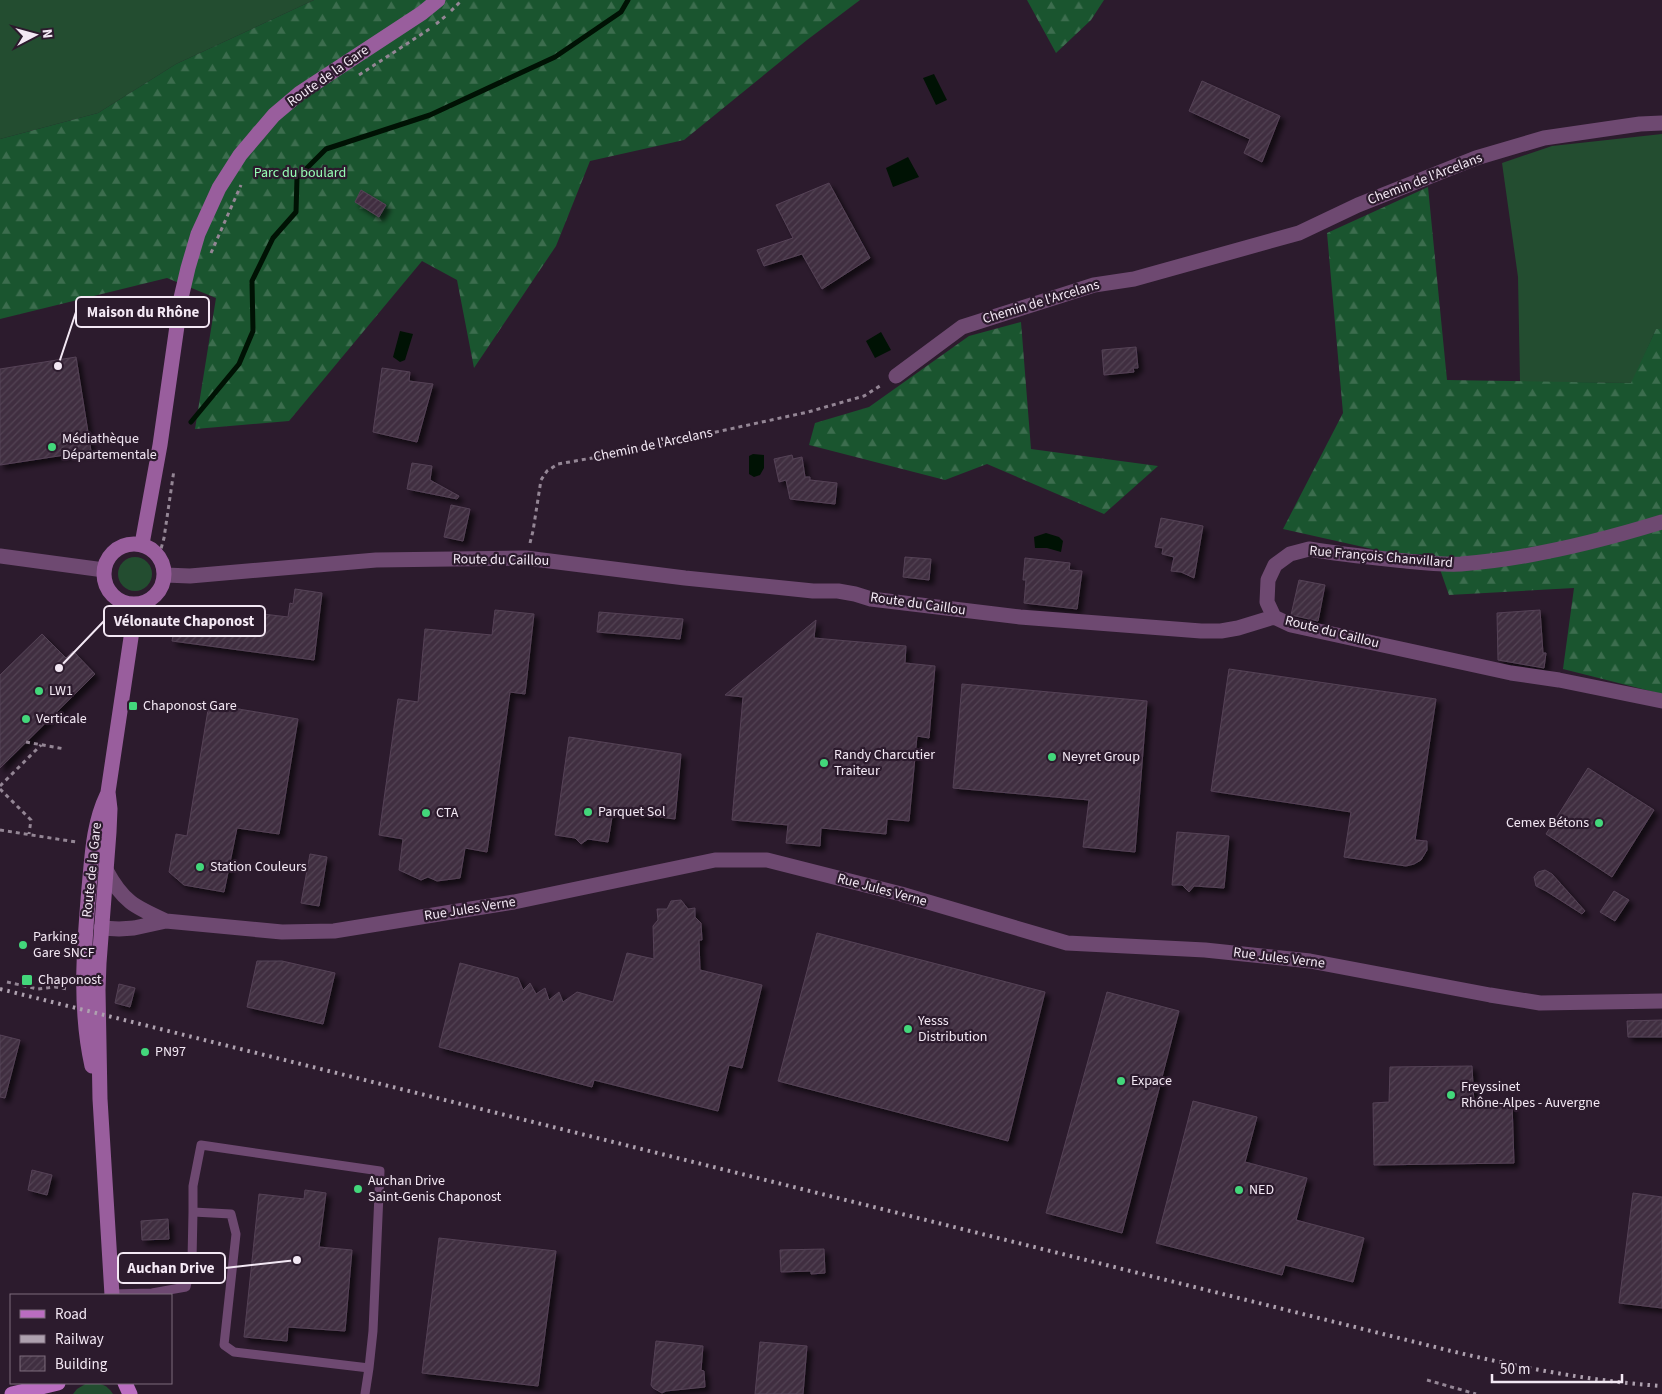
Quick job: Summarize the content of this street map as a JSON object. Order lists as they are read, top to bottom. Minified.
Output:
{"streets":{"main road":["Route de la Gare"],"street":["Chemin de l'Arcelans","Rue François Chanvillard","Route du Caillou","Rue Jules Verne"]},"crossings":[["Route de la Gare","Route du Caillou"],["Route de la Gare","Rue Jules Verne"],["Chemin de l'Arcelans","Route du Caillou"],["Rue François Chanvillard","Route du Caillou"]],"parks":["Parc du boulard"],"places":{"other":["Maison du Rhône","Médiathèque Départementale","Vélonaute Chaponost","LW1","Verticale","Neyret Group","Randy Charcutier Traiteur","Parquet Sol","CTA","Cemex Bétons","Station Couleurs","Parking Gare SNCF","Yesss Distribution","PN97","Expace","Freyssinet Rhône-Alpes - Auvergne","Auchan Drive Saint-Genis Chaponost","NED","Auchan Drive"],"transit":["Chaponost Gare","Chaponost"]},"legend":["Road","Railway","Building"],"scale_bar":"50 m","north":"right"}
